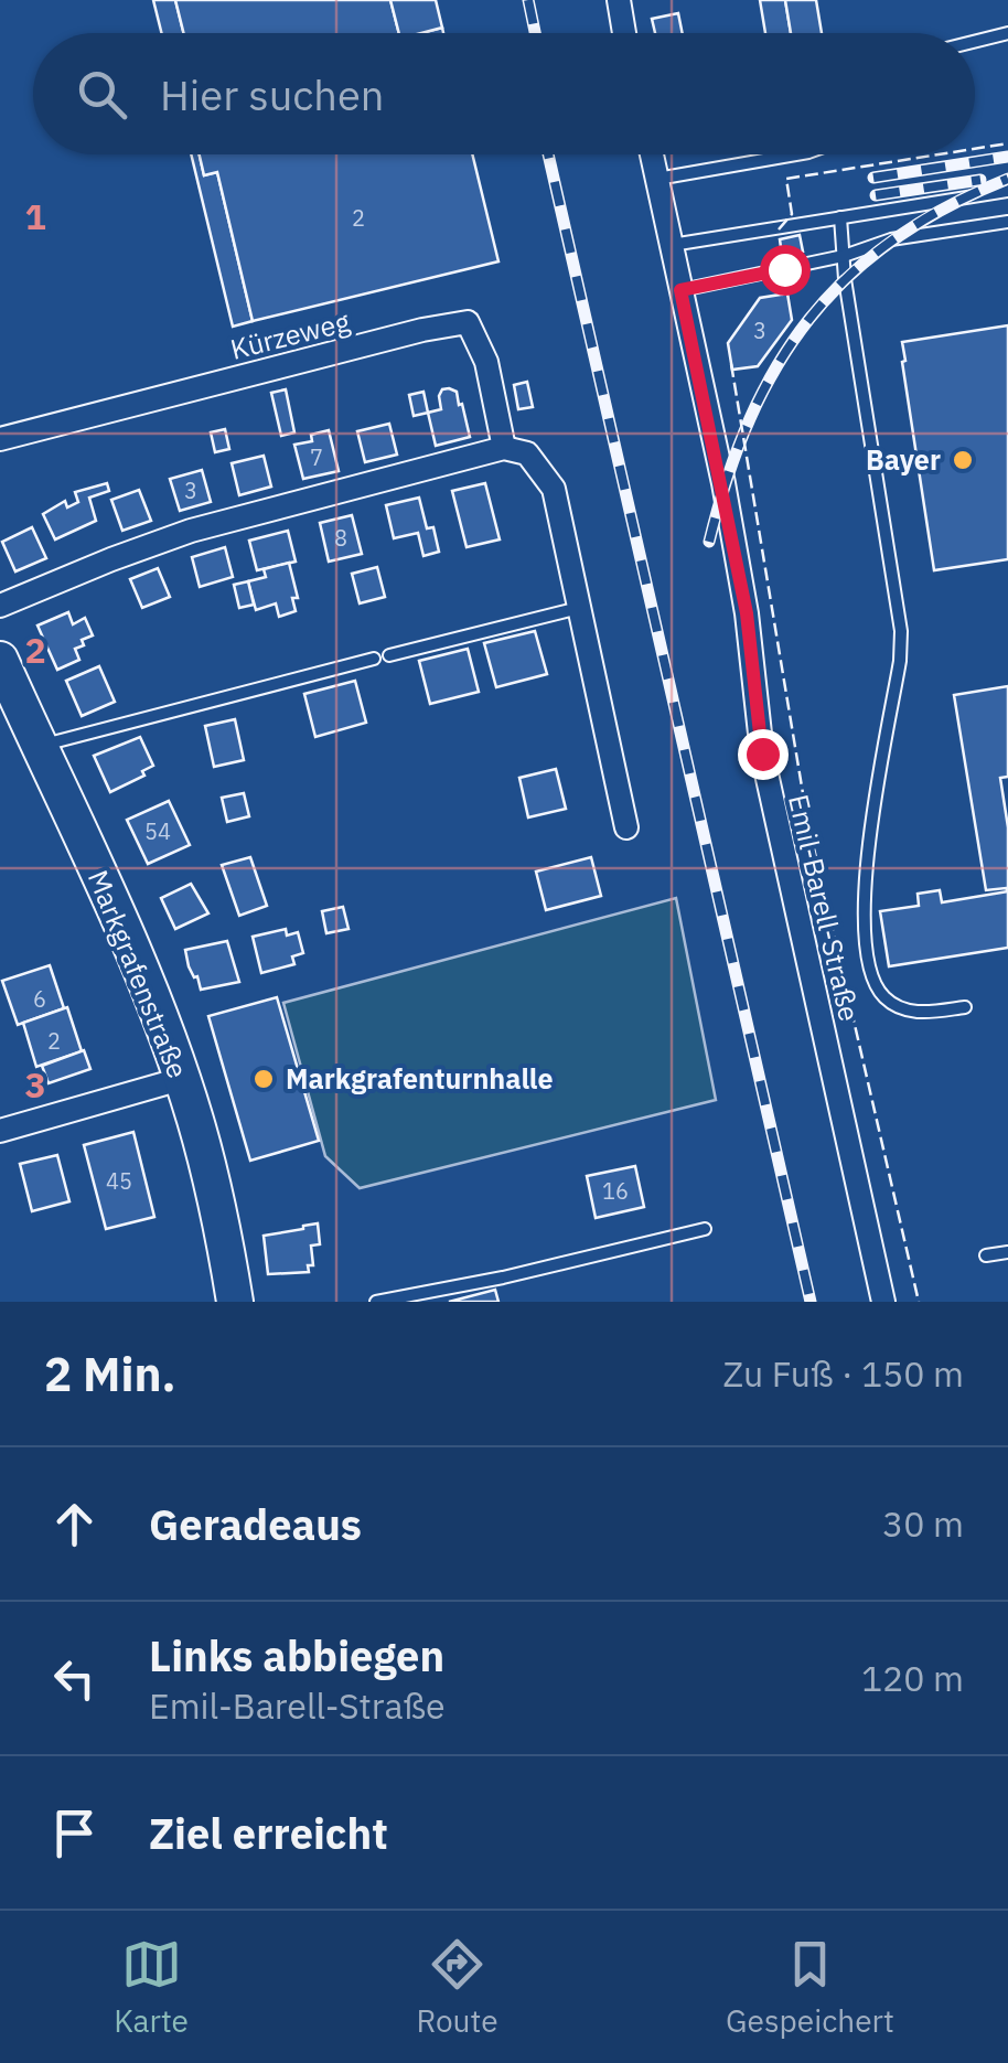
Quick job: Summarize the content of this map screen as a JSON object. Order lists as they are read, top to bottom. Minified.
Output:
{"streets":{"main road":["Markgrafenstraße"],"street":["Kürzeweg","Emil-Barell-Straße"]},"places":["Bayer","Markgrafenturnhalle"],"house_numbers":["2","3","7","3","8","54","6","2","45","16"],"page":{"search":"Hier suchen","heading":["2 Min.","Zu Fuß · 150 m"],"list":[["Geradeaus","30 m"],["Links abbiegen","Emil-Barell-Straße","120 m"],"Ziel erreicht"],"nav":["Karte","Route","Gespeichert"]},"grid":{"rows":["1","2","3"]}}
